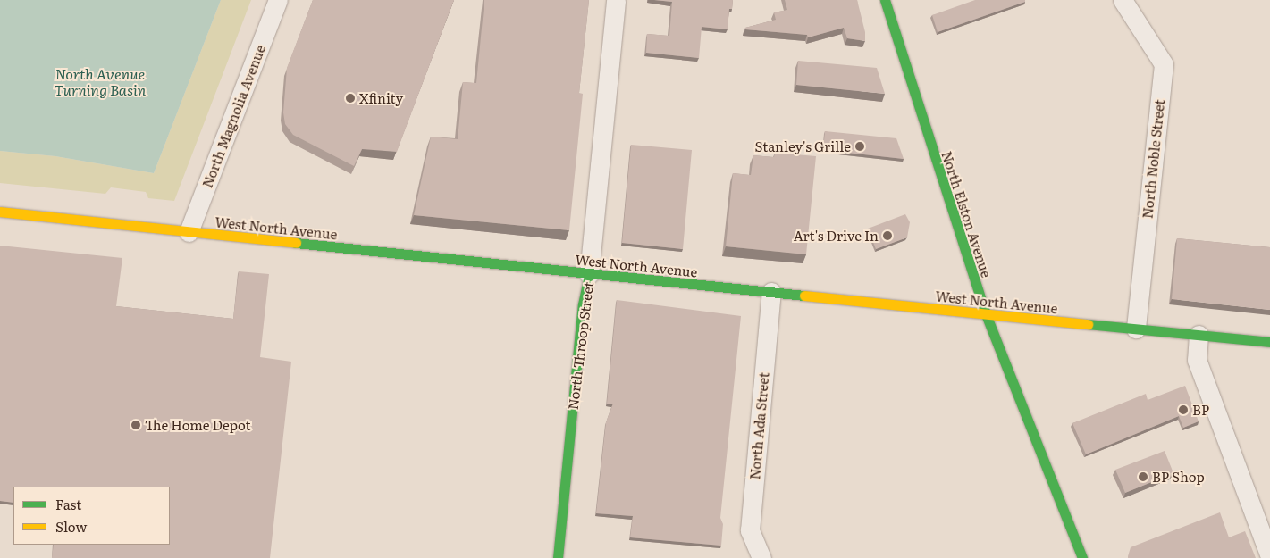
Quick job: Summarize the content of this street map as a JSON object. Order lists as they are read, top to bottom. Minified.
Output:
{"streets":{"main road":["North Elston Avenue","West North Avenue","North Throop Street"],"street":["North Magnolia Avenue","North Noble Street","North Ada Street"]},"crossings":[["North Magnolia Avenue","West North Avenue"],["North Noble Street","West North Avenue"],["North Elston Avenue","West North Avenue"],["West North Avenue","North Throop Street"],["West North Avenue","North Ada Street"]],"water":["North Avenue Turning Basin"],"places":["Xfinity","Stanley's Grille","Art's Drive In","BP","The Home Depot","BP Shop"],"legend":["Fast","Slow"]}
